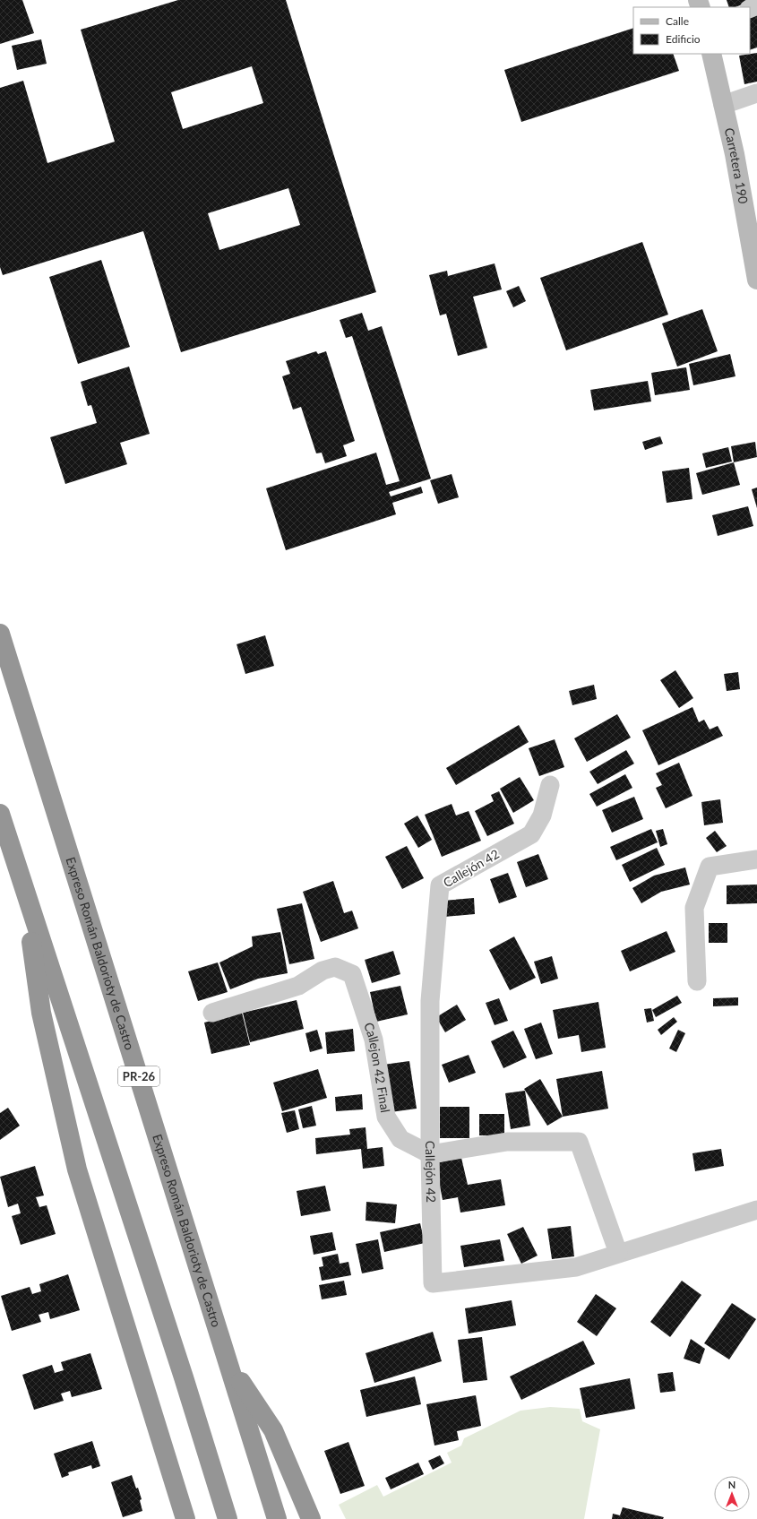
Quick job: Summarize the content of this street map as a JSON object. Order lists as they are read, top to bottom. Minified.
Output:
{"streets":{"highway":["Expreso Román Baldorioty de Castro","PR-26"],"street":["Carretera 190","Callejón 42","Callejon 42 Final"]},"crossings":[["Callejón 42","Callejon 42 Final"]],"legend":["Calle","Edificio"],"north":"top"}
